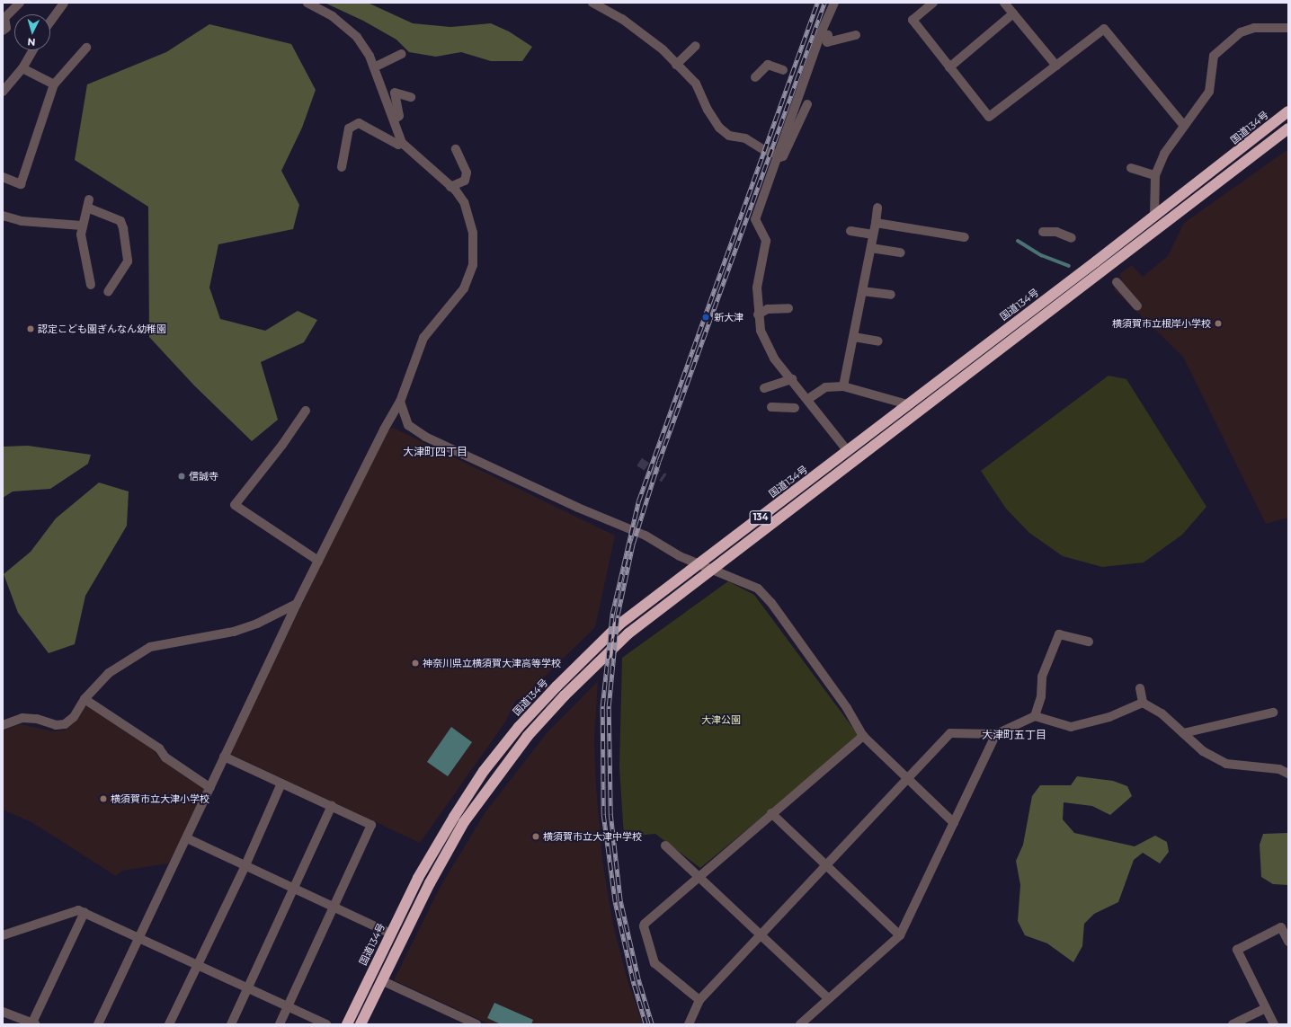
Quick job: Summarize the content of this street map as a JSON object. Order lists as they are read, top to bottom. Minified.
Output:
{"streets":{"highway":["国道134号","134"]},"districts":["大津町四丁目","大津町五丁目"],"parks":["大津公園"],"places":["新大津","横須賀市立根岸小学校","認定こども園ぎんなん幼稚園","信誠寺","神奈川県立横須賀大津高等学校","横須賀市立大津小学校","横須賀市立大津中学校"],"north":"bottom"}
